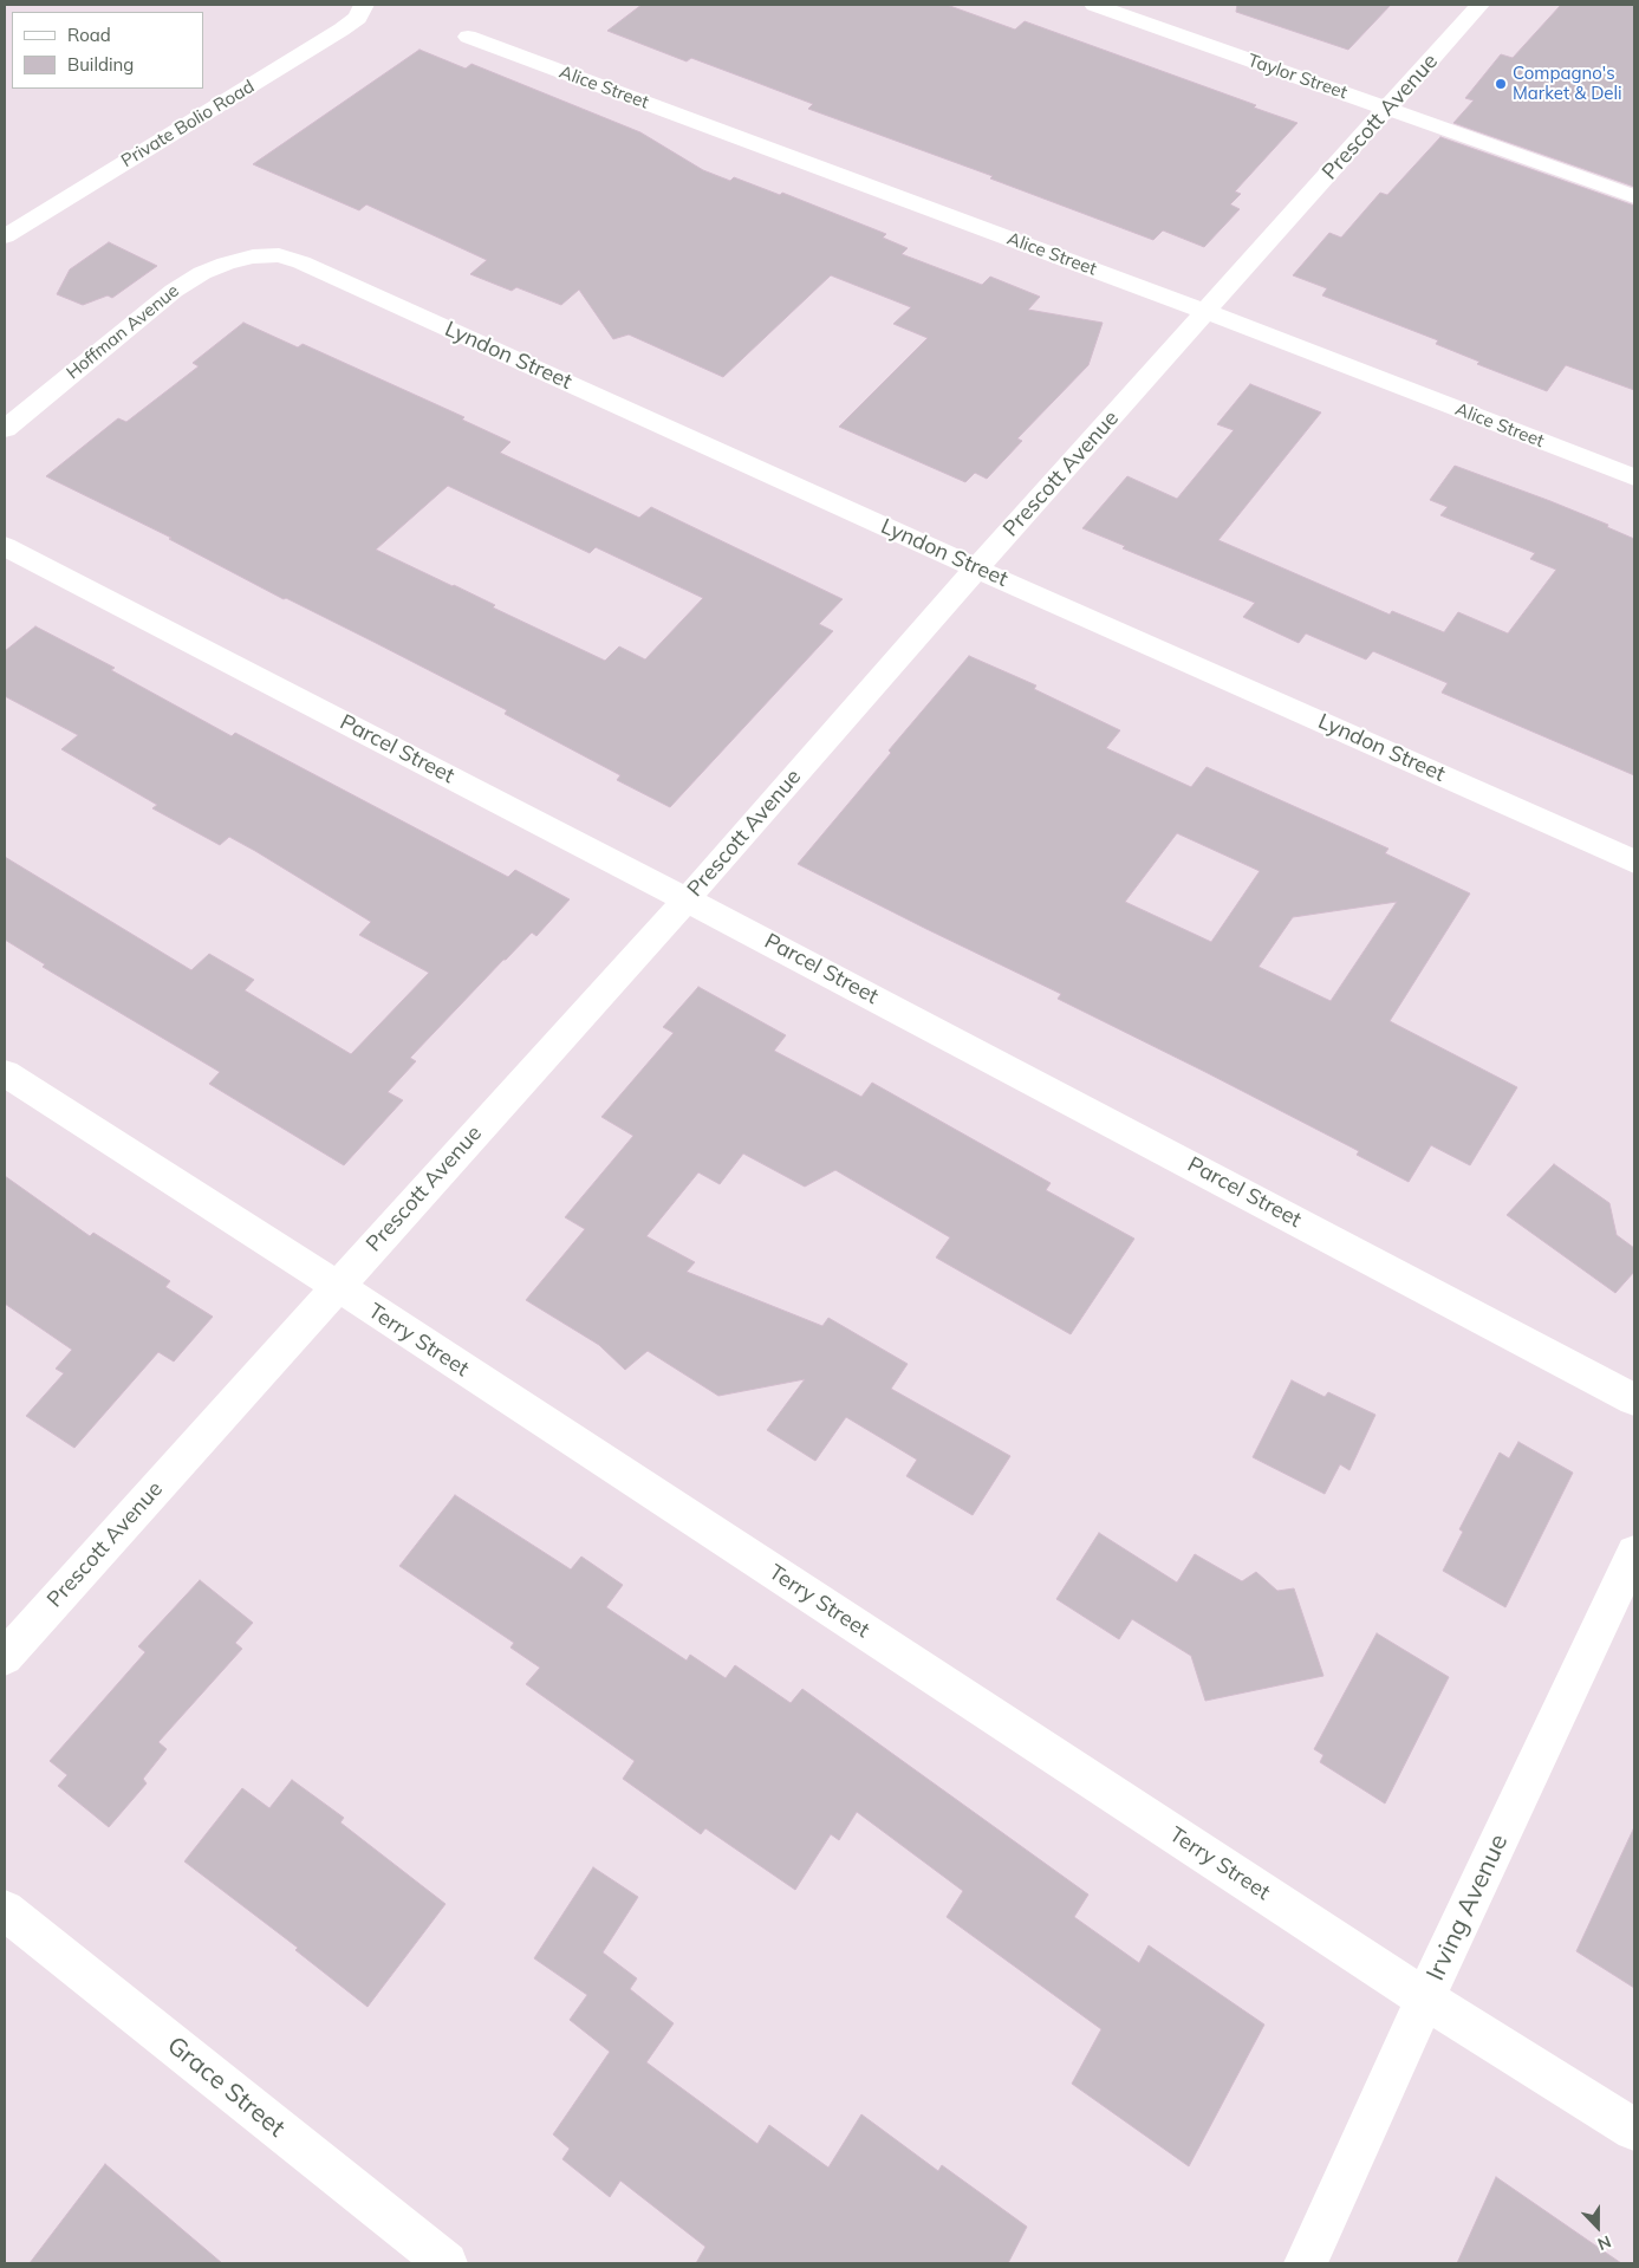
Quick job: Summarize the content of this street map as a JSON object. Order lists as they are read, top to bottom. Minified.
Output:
{"streets":{"street":["Taylor Street","Alice Street","Prescott Avenue","Private Bolio Road","Hoffman Avenue","Lyndon Street","Parcel Street","Terry Street","Irving Avenue","Grace Street"]},"crossings":[["Taylor Street","Prescott Avenue"],["Alice Street","Prescott Avenue"],["Prescott Avenue","Lyndon Street"],["Prescott Avenue","Parcel Street"],["Prescott Avenue","Terry Street"],["Hoffman Avenue","Lyndon Street"],["Terry Street","Irving Avenue"]],"places":["Compagno's Market & Deli"],"legend":["Road","Building"],"north":"bottom"}
